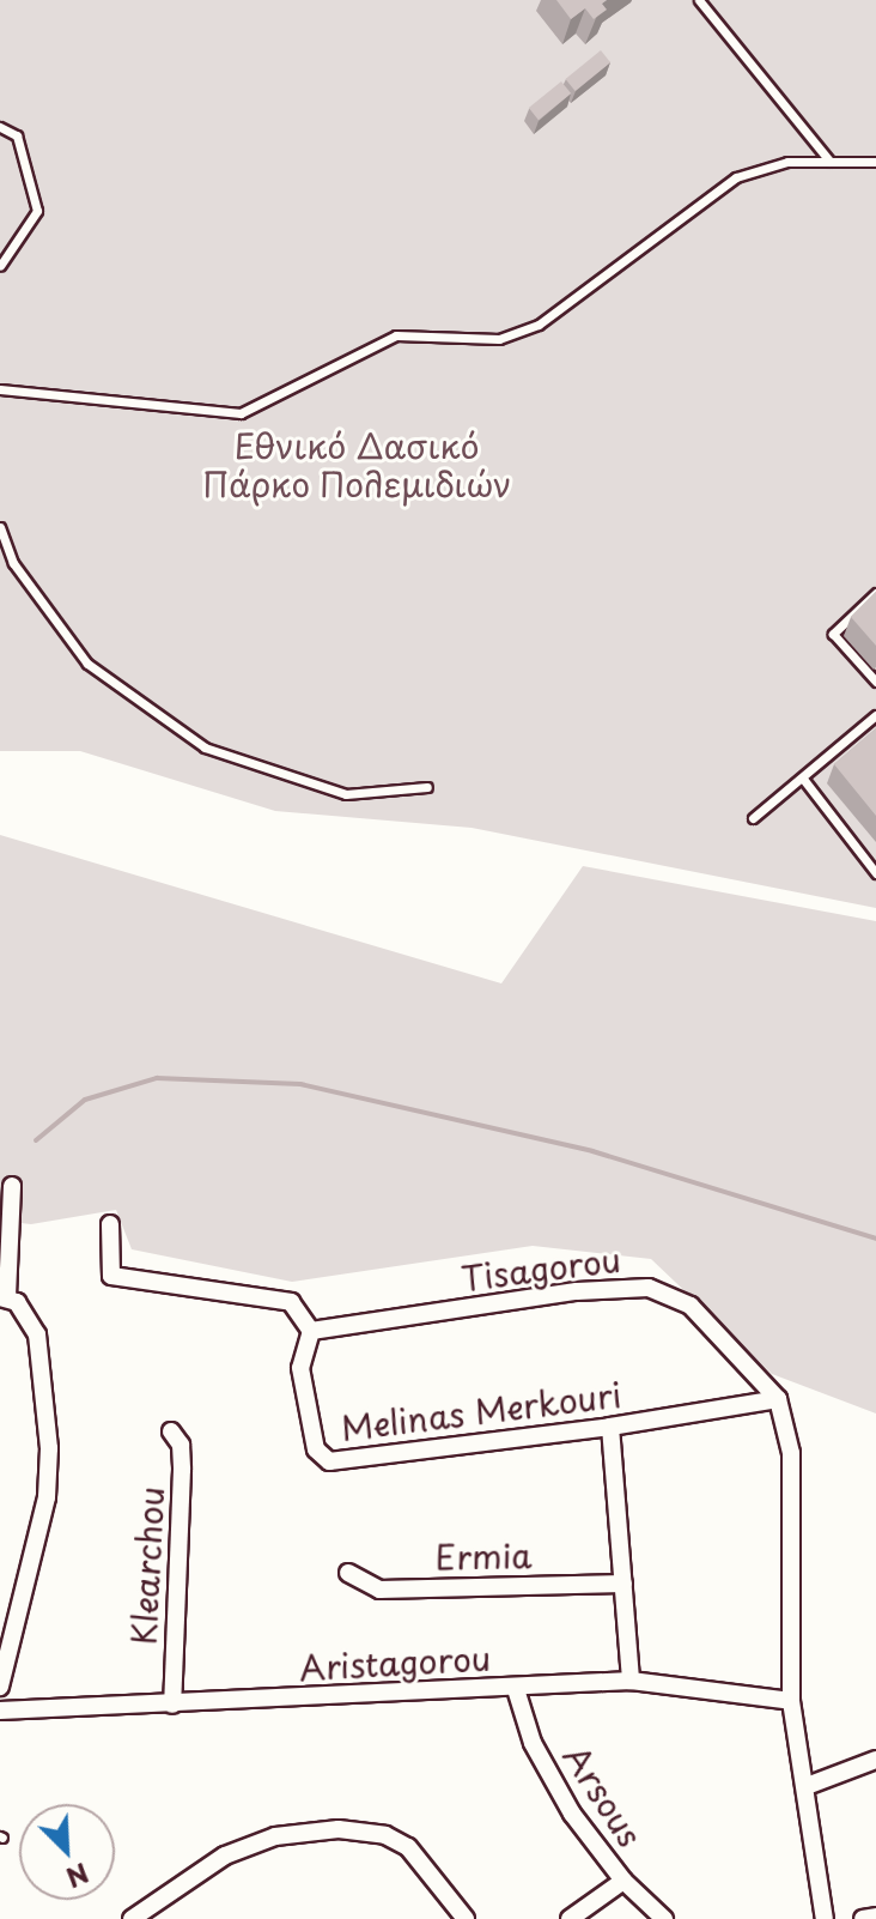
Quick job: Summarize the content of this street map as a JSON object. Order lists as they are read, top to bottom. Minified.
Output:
{"streets":{"street":["Tisagorou","Melinas Merkouri","Ermia","Klearchou","Aristagorou","Arsous"]},"crossings":[["Tisagorou","Melinas Merkouri"],["Tisagorou","Aristagorou"],["Klearchou","Aristagorou"],["Aristagorou","Arsous"]],"parks":["Εθνικό Δασικό Πάρκο Πολεμιδιών"],"north":"bottom right"}
